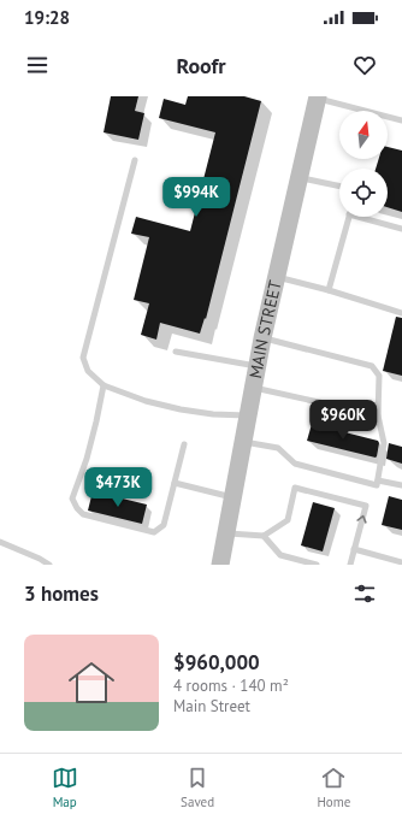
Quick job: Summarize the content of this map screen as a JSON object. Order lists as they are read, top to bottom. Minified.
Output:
{"streets":{"main road":["MAIN STREET"]},"north":"top","page":{"status":"19:28","header":"Roofr","price":["$994K","$960K","$473K"],"heading":"3 homes","list":[{"name":"$960,000","note":"4 rooms · 140 m² · Main Street"}],"tabs":["Map","Saved","Home"]}}
